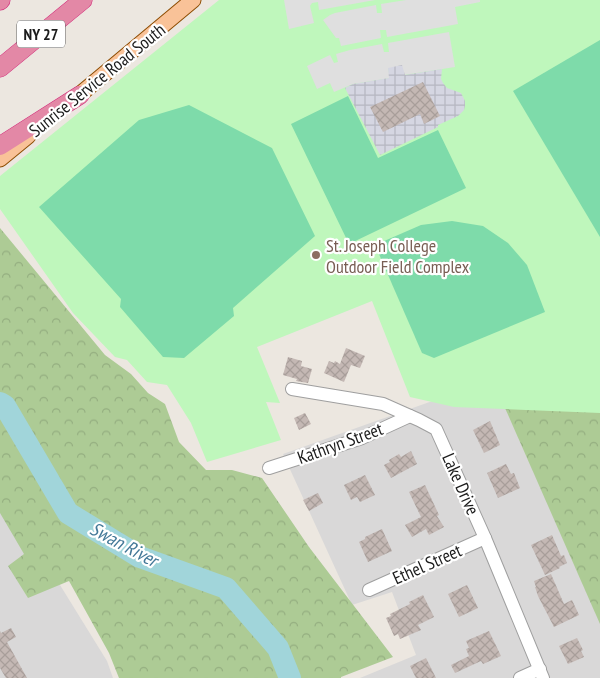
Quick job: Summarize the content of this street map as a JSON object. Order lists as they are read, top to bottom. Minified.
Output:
{"streets":{"highway":["NY 27"],"main road":["Sunrise Service Road South"],"street":["Kathryn Street","Lake Drive","Ethel Street"]},"crossings":[["Kathryn Street","Lake Drive"],["Lake Drive","Ethel Street"]],"water":["Swan River"],"places":["St. Joseph College Outdoor Field Complex"]}
